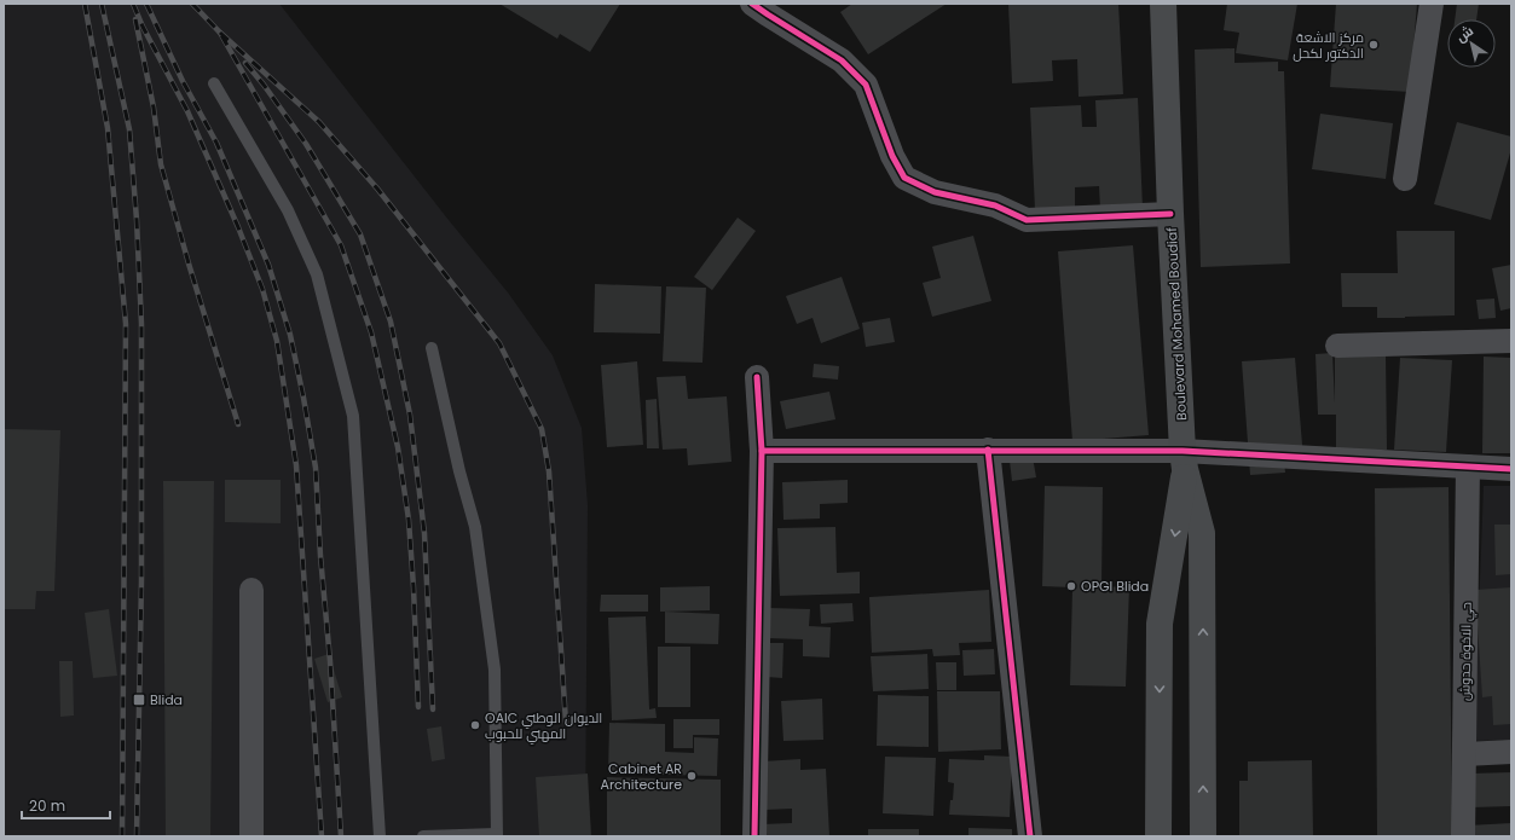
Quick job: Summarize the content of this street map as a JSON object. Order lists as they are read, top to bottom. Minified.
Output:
{"streets":{"main road":["Boulevard Mohamed Boudiaf"],"street":["حي الاخوة حدوش"]},"places":{"other":["مركز الاشعة الدكتور لكحل","OPGI Blida","OAIC الديوان الوطني المهني للحبوب","Cabinet AR Architecture"],"transit":["Blida"]},"scale_bar":"20 m","north":"top left"}
